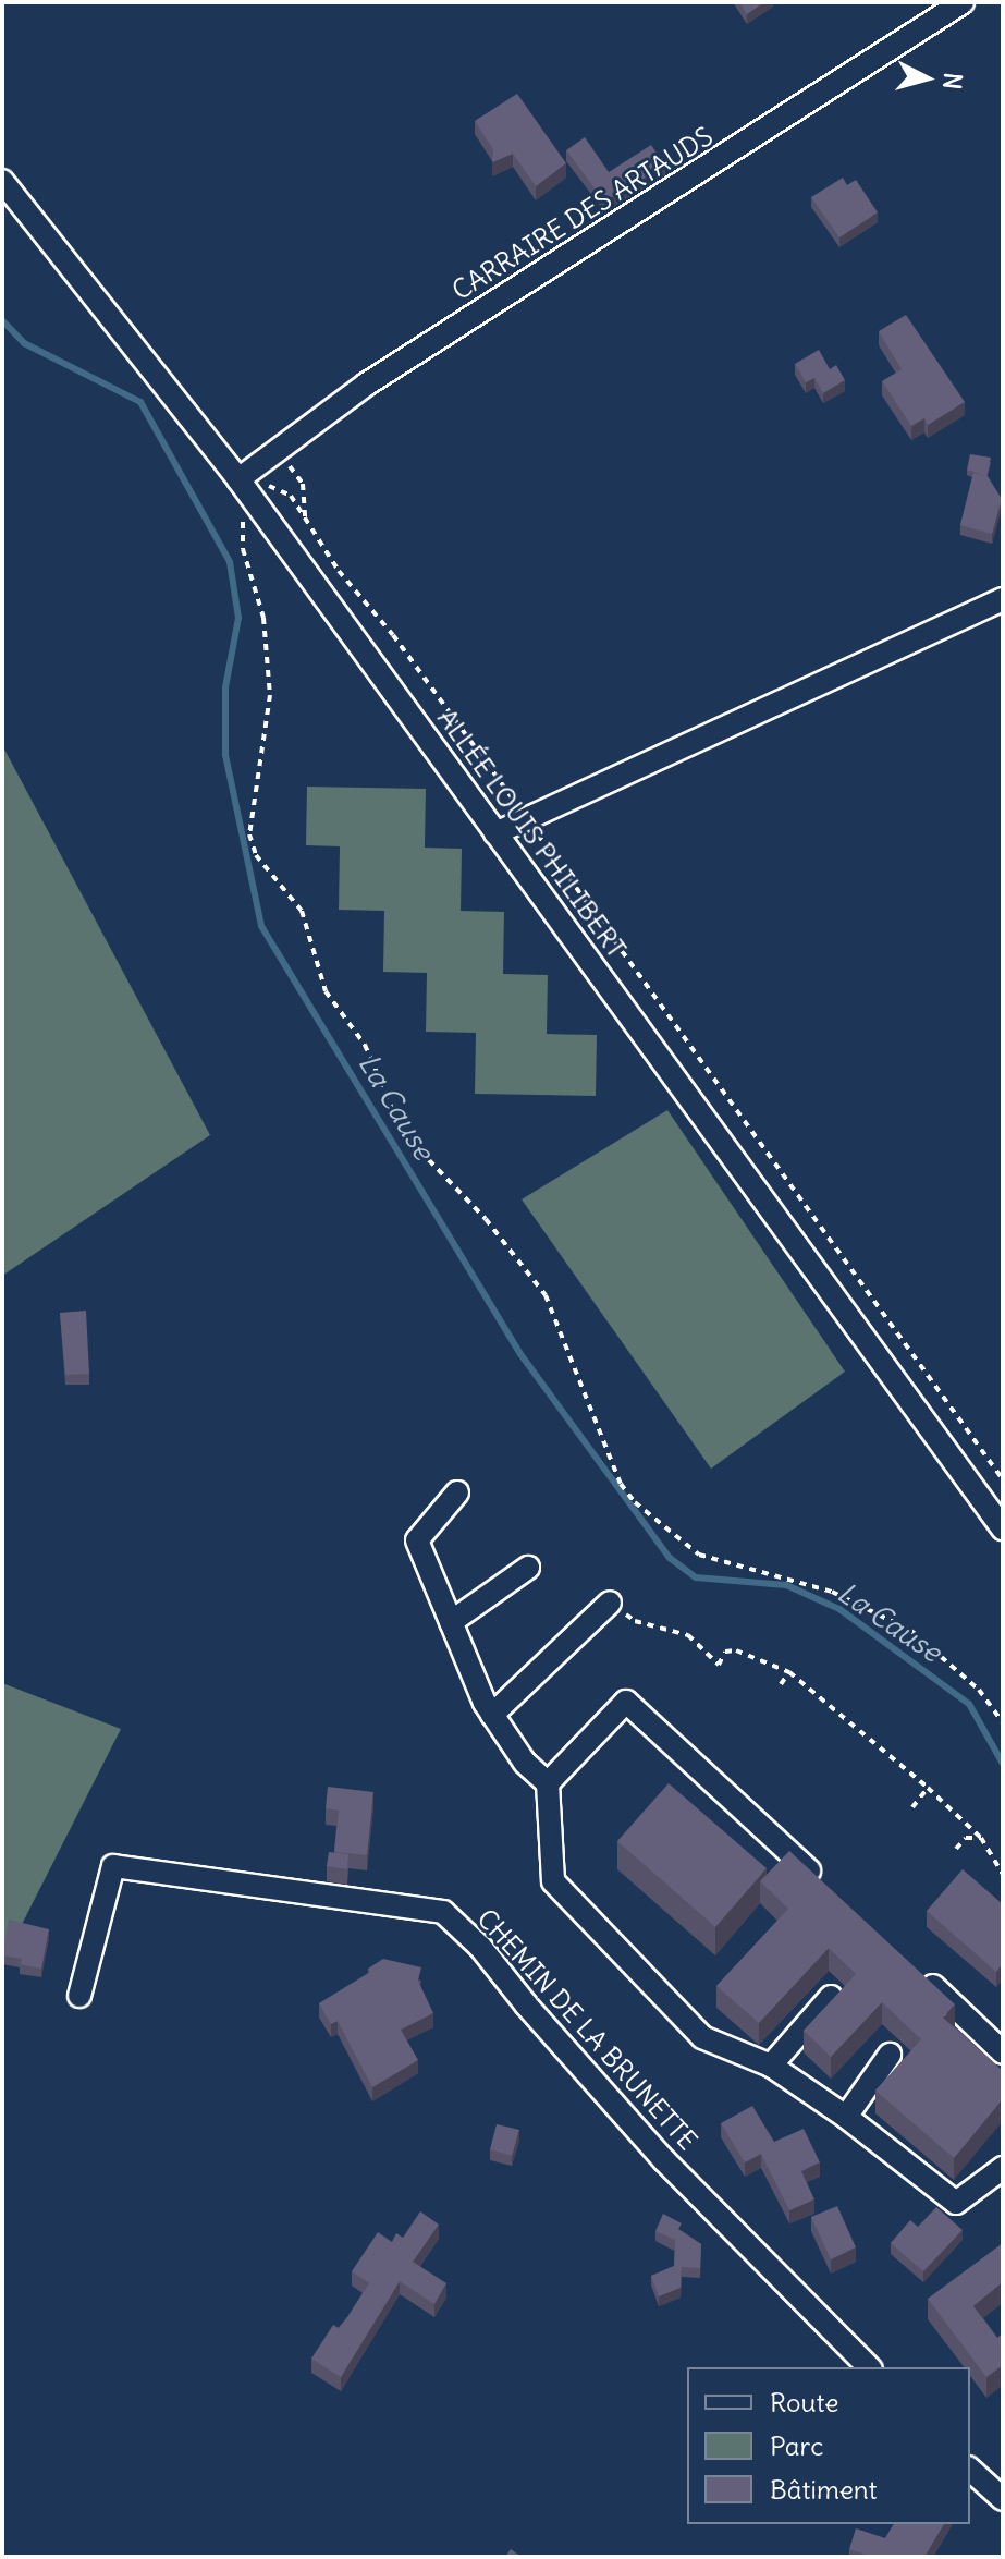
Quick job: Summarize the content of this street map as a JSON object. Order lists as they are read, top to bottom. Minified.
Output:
{"streets":{"street":["CARRAIRE DES ARTAUDS","ALLÉE LOUIS PHILIBERT","CHEMIN DE LA BRUNETTE"]},"crossings":[["CARRAIRE DES ARTAUDS","ALLÉE LOUIS PHILIBERT"]],"water":["La Cause"],"legend":["Route","Parc","Bâtiment"],"north":"right"}
